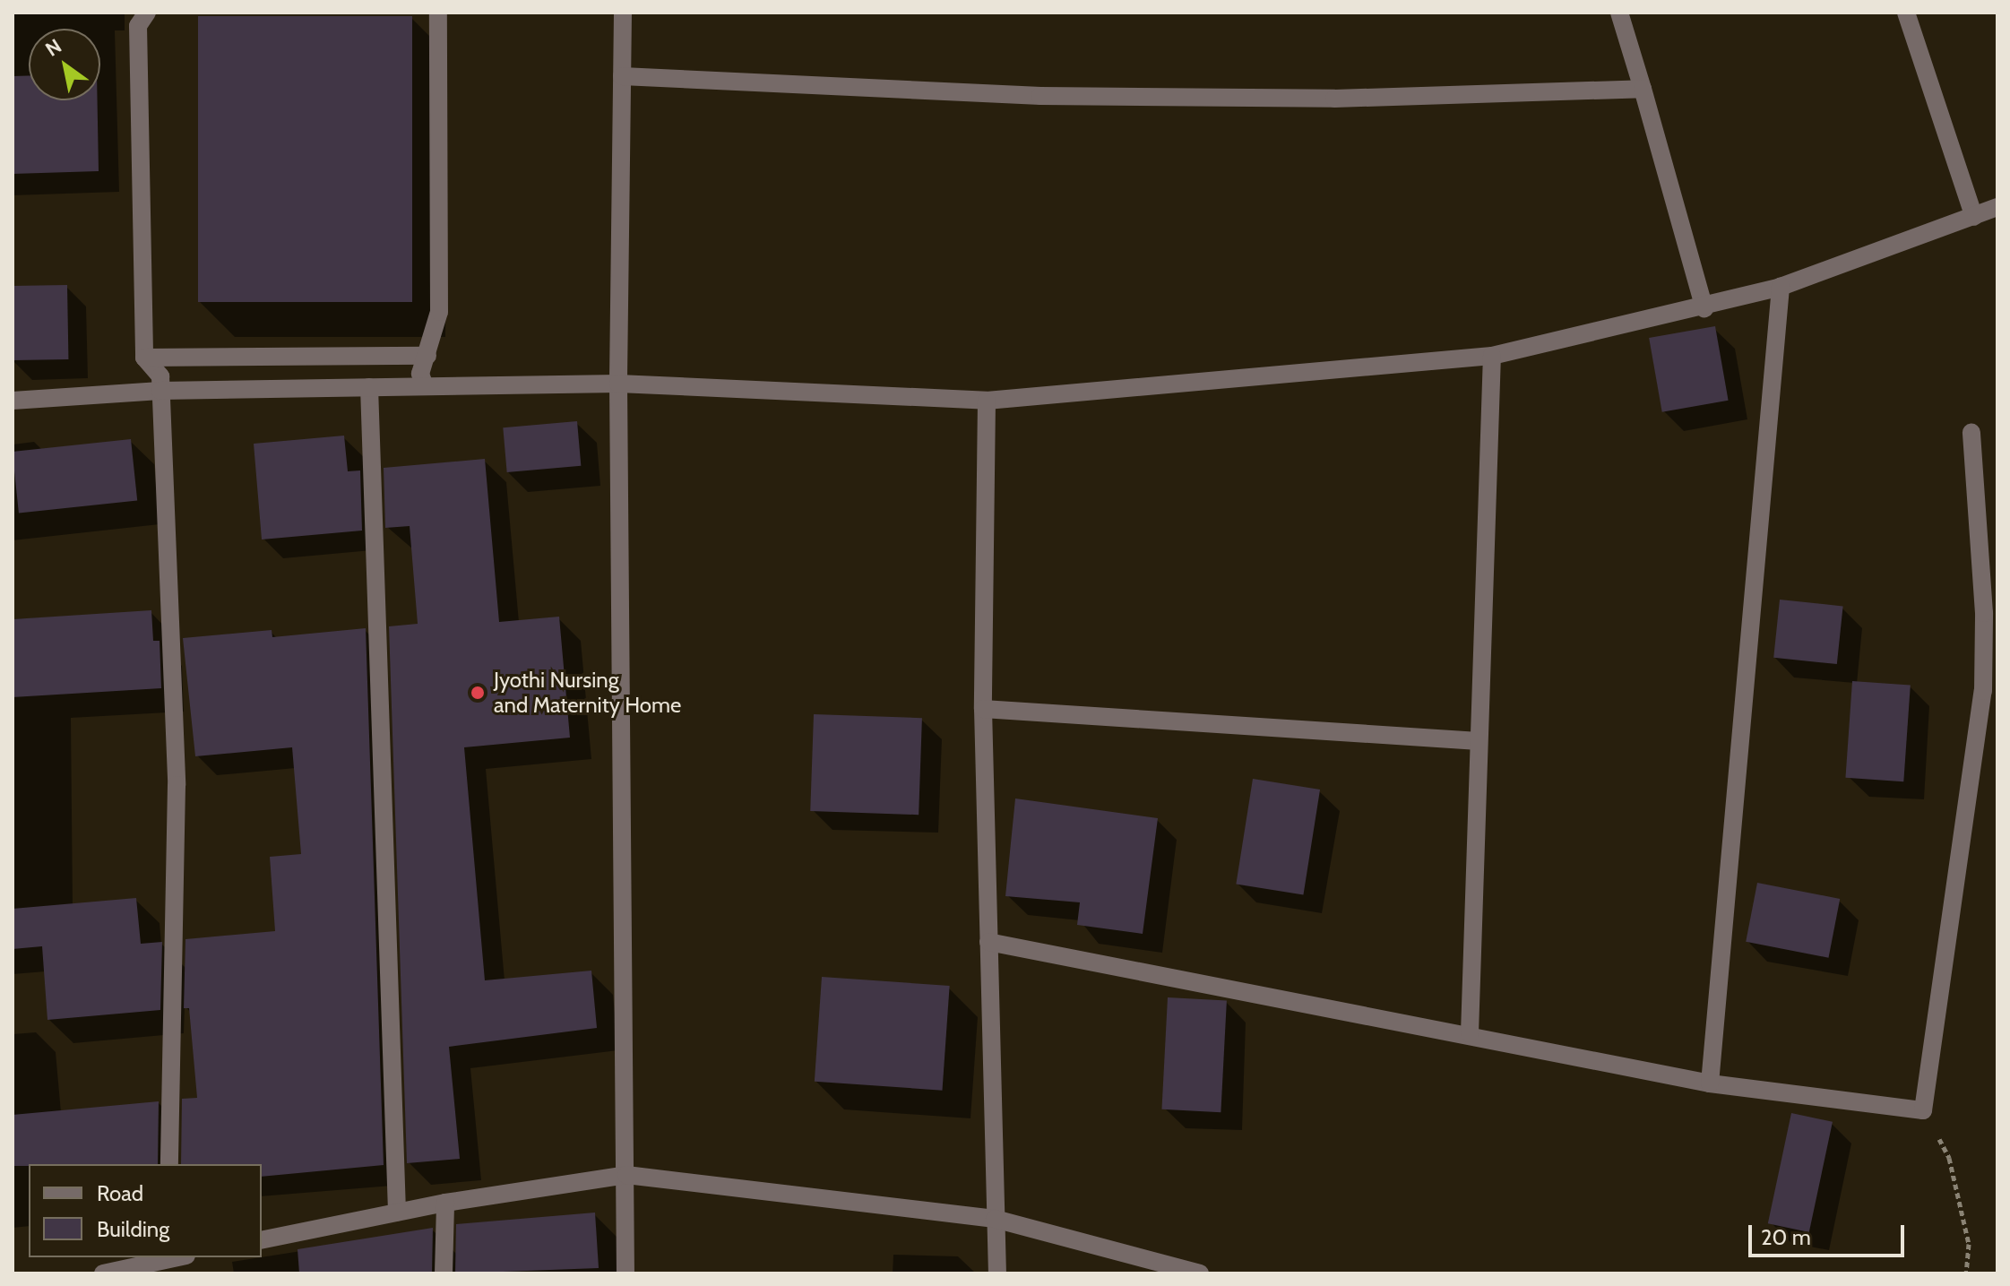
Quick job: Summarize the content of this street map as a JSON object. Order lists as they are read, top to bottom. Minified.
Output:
{"places":["Jyothi Nursing and Maternity Home"],"legend":["Road","Building"],"scale_bar":"20 m","north":"top left"}
